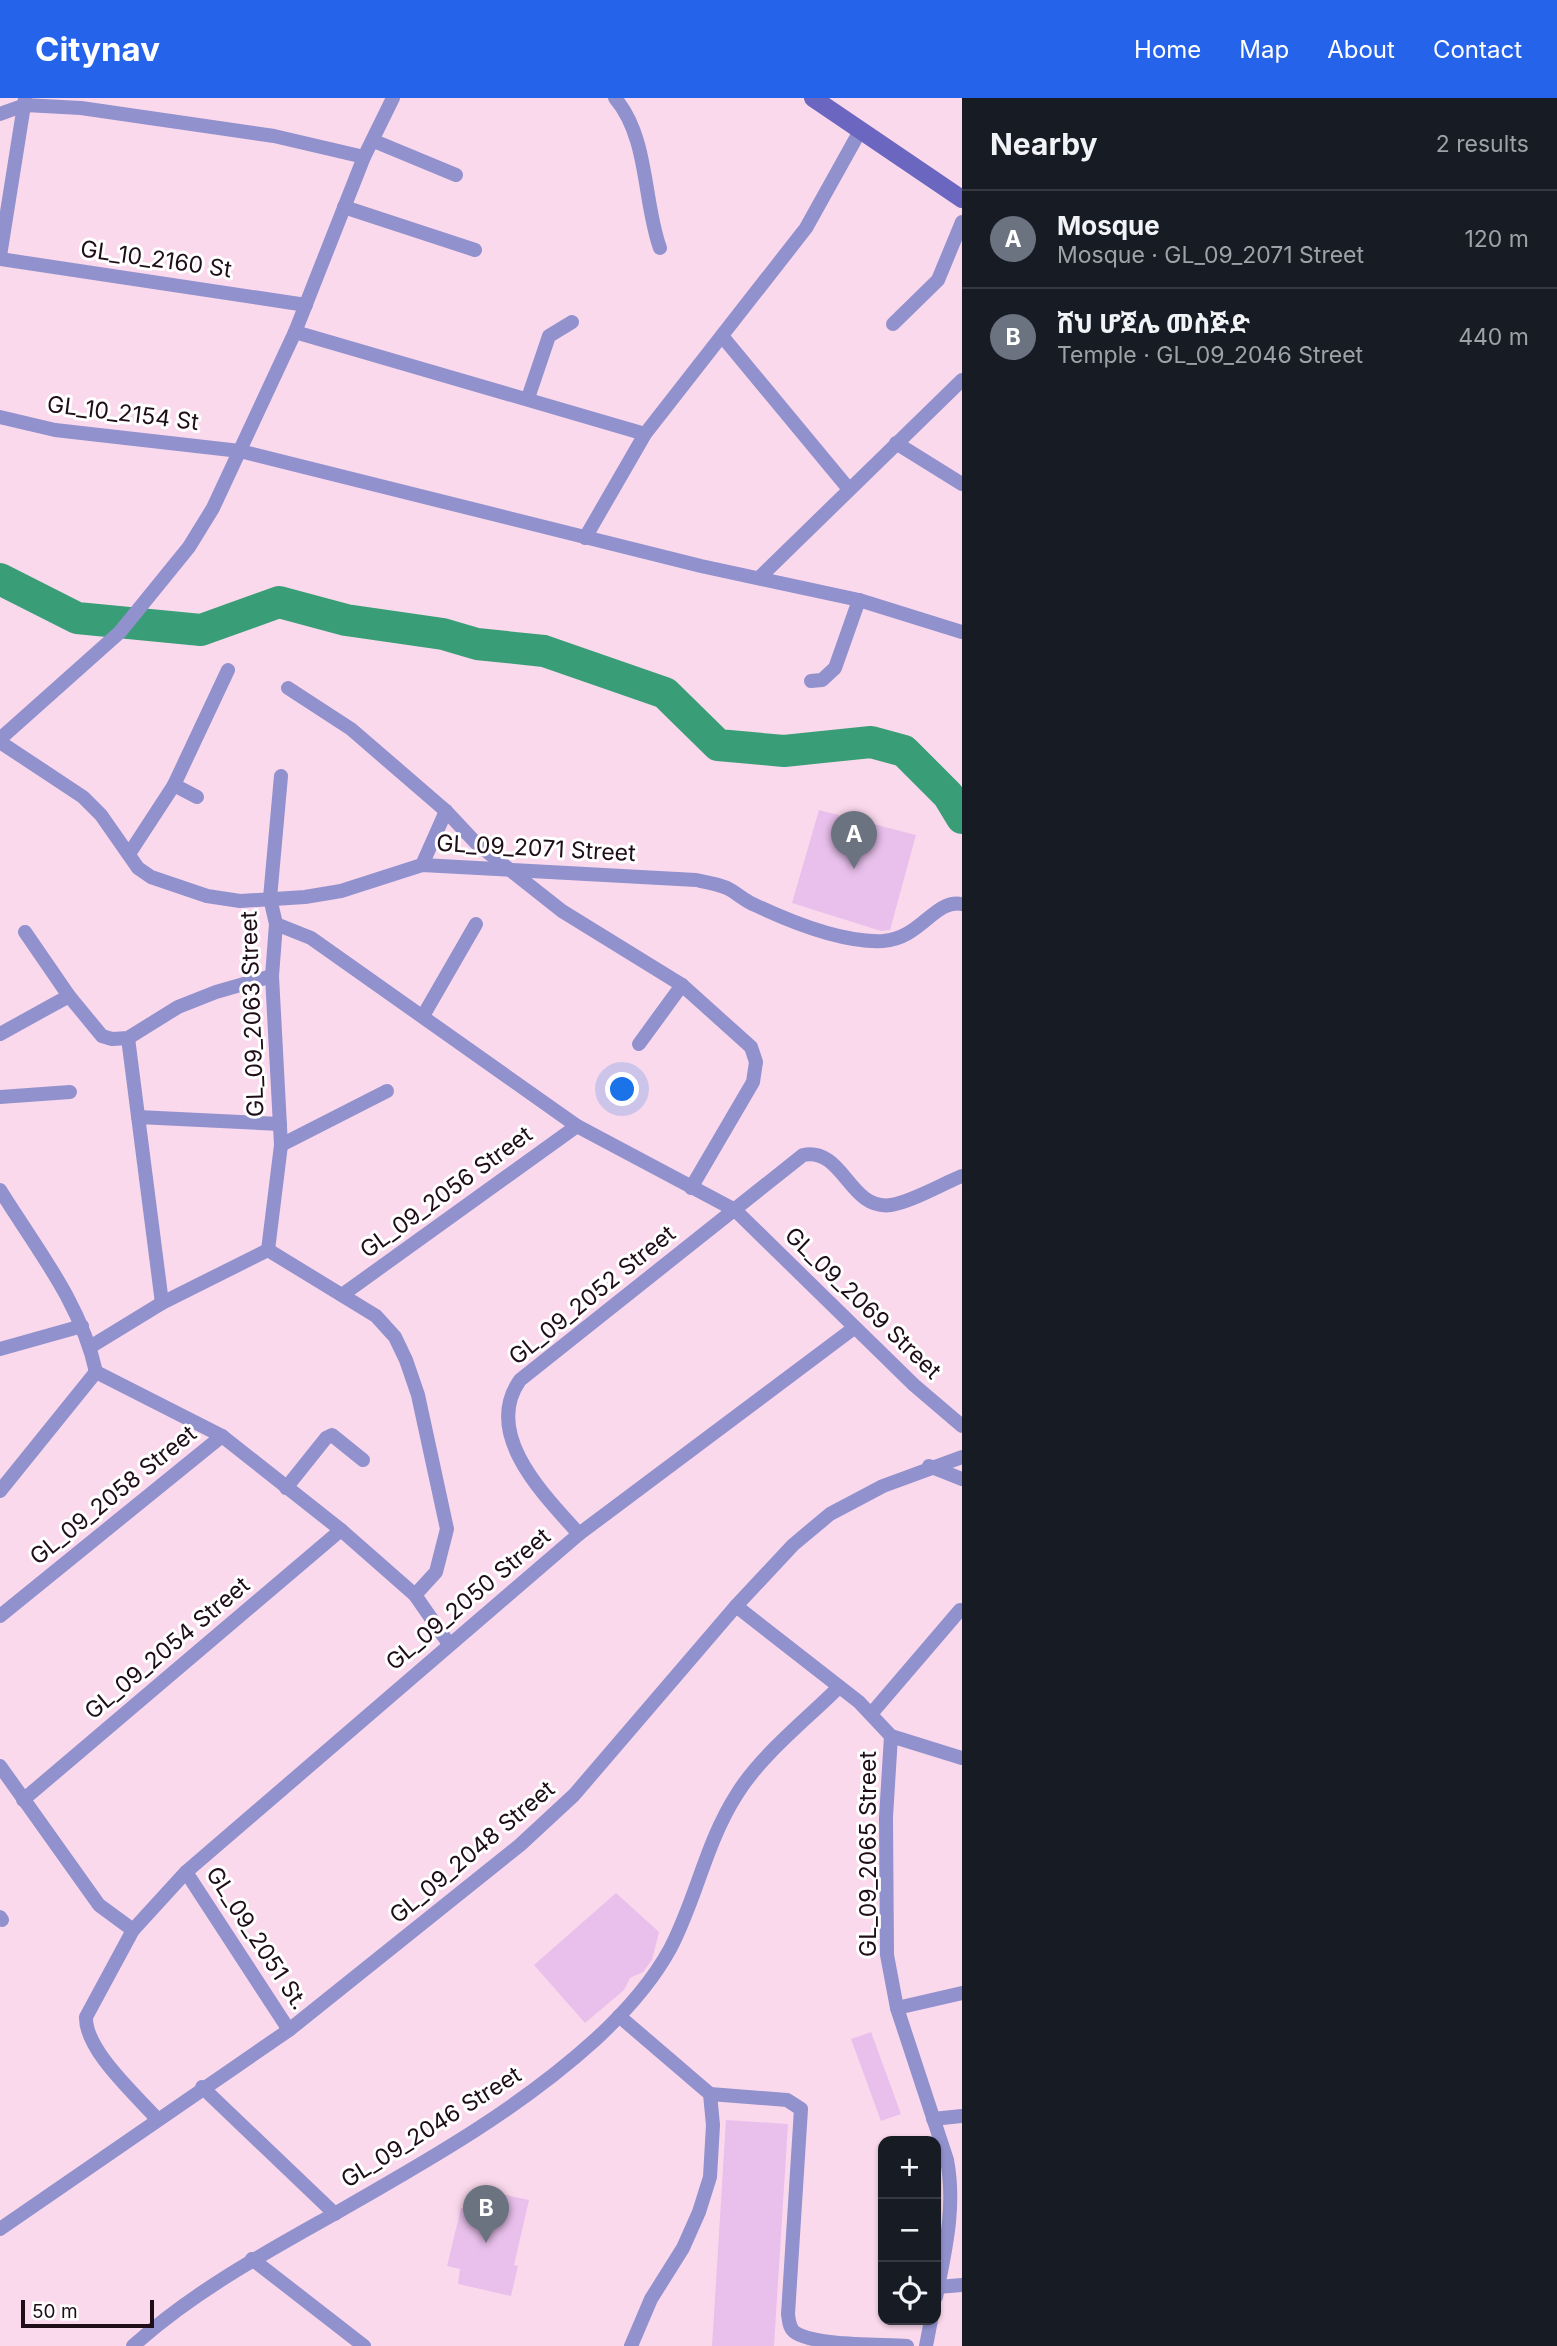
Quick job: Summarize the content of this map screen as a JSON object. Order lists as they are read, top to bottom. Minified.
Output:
{"streets":{"street":["GL_10_2160 St","GL_10_2154 St","GL_09_2071 Street","GL_09_2063 Street","GL_09_2056 Street","GL_09_2052 Street","GL_09_2069 Street","GL_09_2058 Street","GL_09_2050 Street","GL_09_2054 Street","GL_09_2048 Street","GL_09_2065 Street","GL_09_2051 St.","GL_09_2046 Street"]},"crossings":[["GL_09_2071 Street","GL_09_2063 Street"],["GL_09_2063 Street","GL_09_2069 Street"],["GL_09_2056 Street","GL_09_2069 Street"],["GL_09_2052 Street","GL_09_2069 Street"],["GL_09_2052 Street","GL_09_2050 Street"],["GL_09_2069 Street","GL_09_2050 Street"],["GL_09_2050 Street","GL_09_2048 Street"],["GL_09_2050 Street","GL_09_2051 St."],["GL_09_2048 Street","GL_09_2051 St."]],"scale_bar":"50 m","page":{"header":"Citynav","nav":["Home","Map","About","Contact"],"heading":["Nearby","2 results"],"list":[{"mark":"A","name":"Mosque","note":"Mosque · GL_09_2071 Street","value":"120 m"},{"mark":"B","name":"ሸህ ሆጀሌ መስጅድ","note":"Temple · GL_09_2046 Street","value":"440 m"}],"pins":["A","B"],"map_buttons":["+","−"],"scale":"50 m"}}
